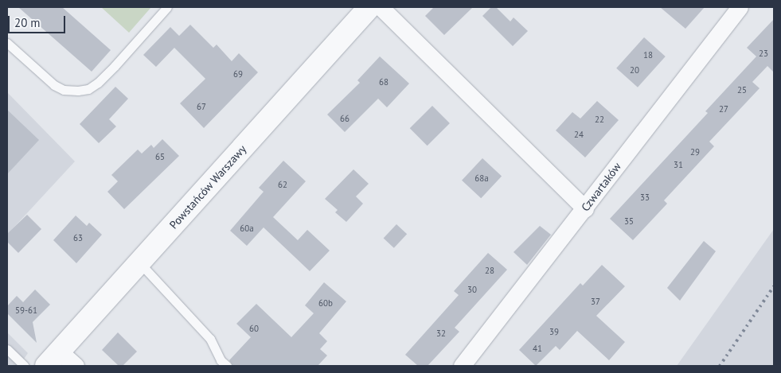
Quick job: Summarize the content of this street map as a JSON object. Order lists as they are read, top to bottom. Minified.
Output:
{"streets":{"street":["Powstańców Warszawy","Czwartaków"]},"house_numbers":["23","18","20","69","68","25","67","27","66","22","24","29","65","31","68a","62","33","35","60a","63","28","30","37","60b","59-61","60","39","32","41"],"scale_bar":"20 m"}
